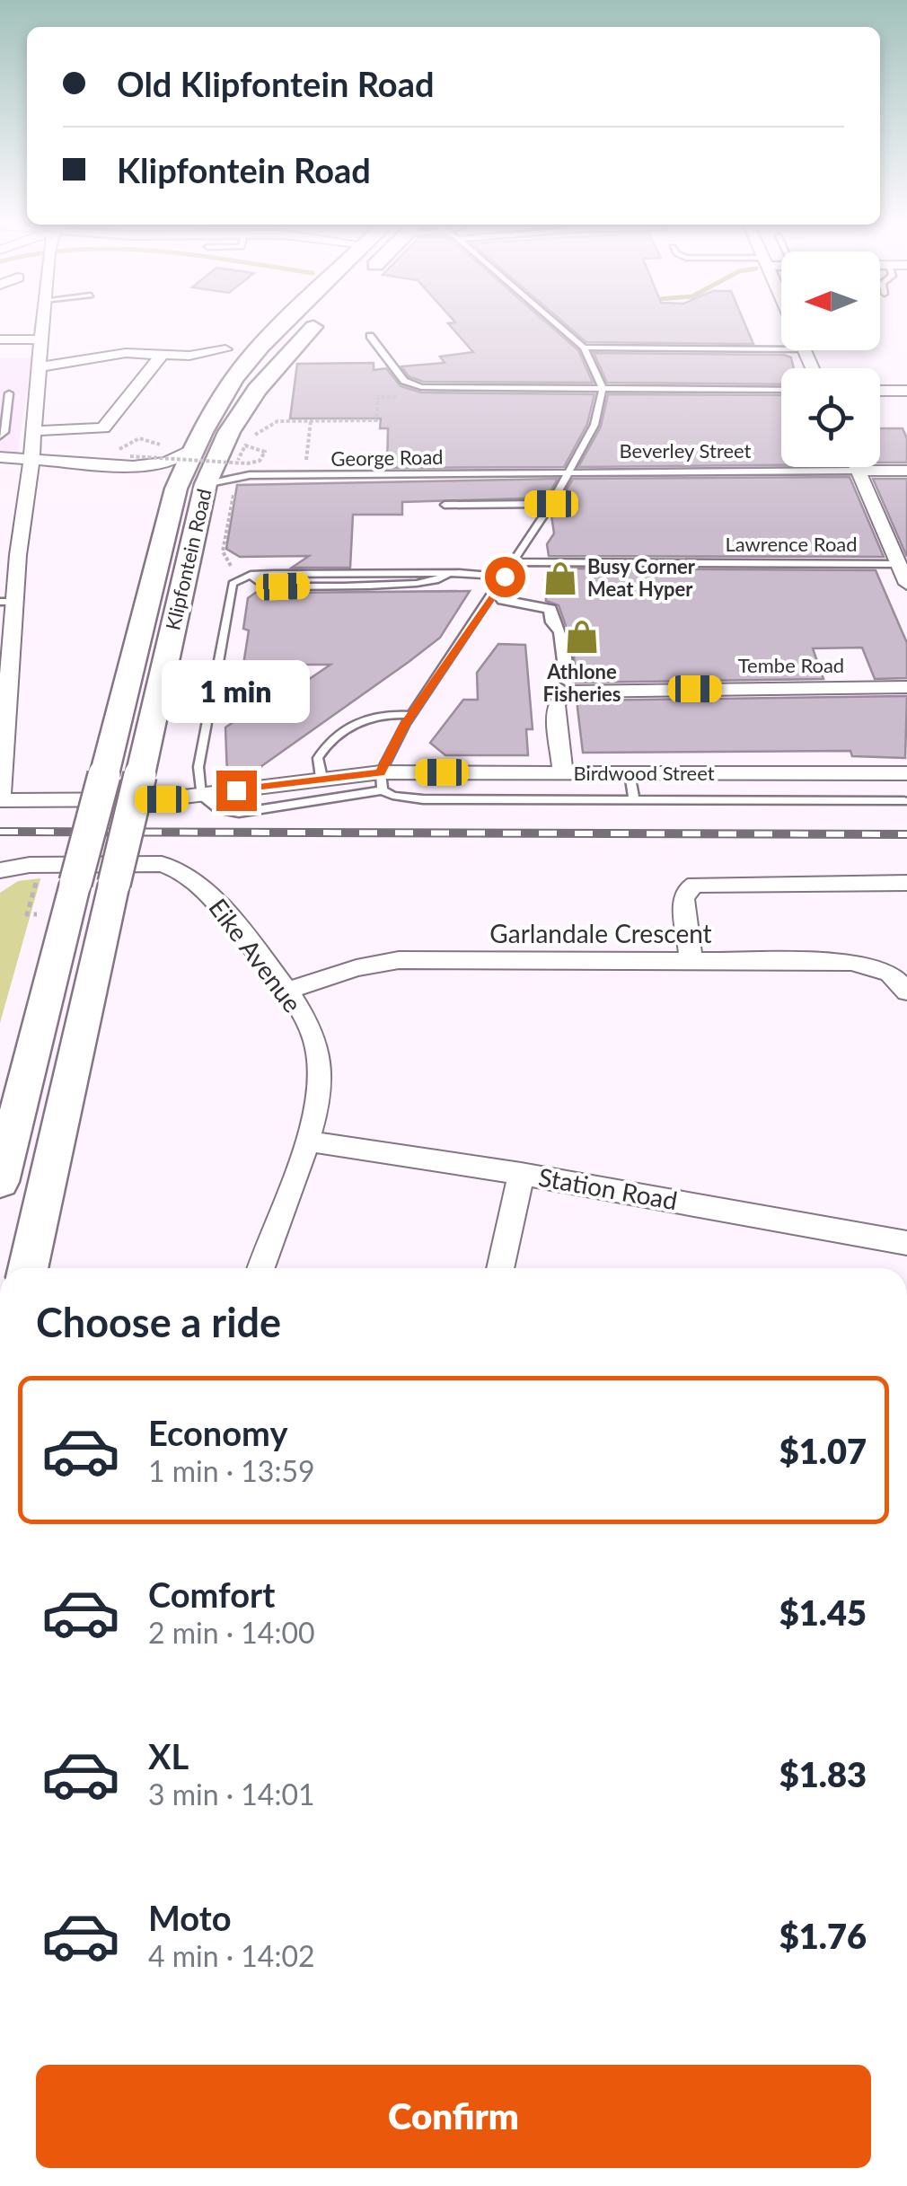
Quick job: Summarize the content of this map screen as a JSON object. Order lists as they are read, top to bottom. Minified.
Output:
{"streets":{"main road":["Klipfontein Road"],"street":["Beverley Street","Tembe Road","Birdwood Street","Garlandale Crescent","Eike Avenue","Station Road"],"lane":["George Road","Lawrence Road"]},"crossings":[["Beverley Street","George Road"],["George Road","Klipfontein Road"],["Garlandale Crescent","Eike Avenue"],["Eike Avenue","Station Road"]],"places":{"shop":["Busy Corner Meat Hyper","Athlone Fisheries"]},"north":"left","page":{"banner":["Old Klipfontein Road","Klipfontein Road"],"bubble":"1 min","heading":"Choose a ride","list":[{"name":"Economy","note":"1 min · 13:59","value":"$1.07"},{"name":"Comfort","note":"2 min · 14:00","value":"$1.45"},{"name":"XL","note":"3 min · 14:01","value":"$1.83"},{"name":"Moto","note":"4 min · 14:02","value":"$1.76"}],"buttons":"Confirm"}}
